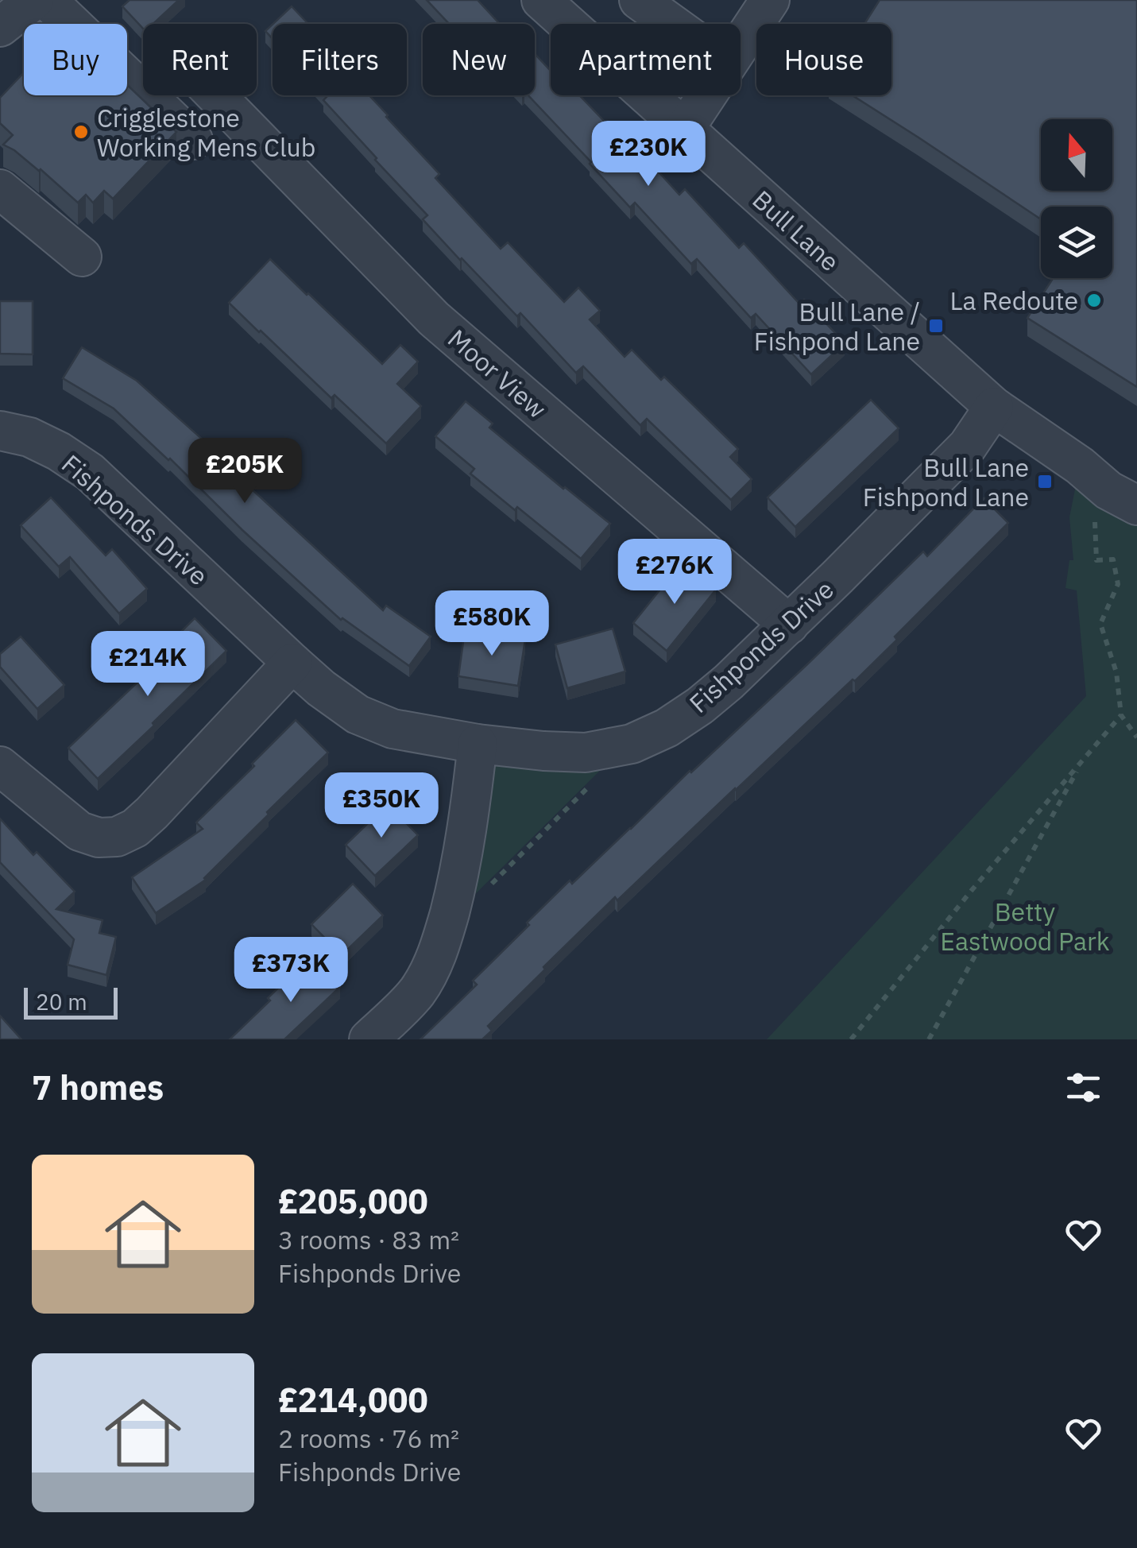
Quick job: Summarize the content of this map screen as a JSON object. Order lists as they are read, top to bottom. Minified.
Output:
{"streets":{"street":["Bull Lane","Moor View","Fishponds Drive"]},"crossings":[["Bull Lane","Fishponds Drive"],["Moor View","Fishponds Drive"]],"parks":["Betty Eastwood Park"],"places":{"other":["Crigglestone Working Mens Club","La Redoute"],"transit":["Bull Lane / Fishpond Lane","Bull Lane Fishpond Lane"]},"scale_bar":"20 m","north":"top","page":{"chip":["Buy","Rent","Filters","New","Apartment","House"],"price":["£230K","£205K","£276K","£580K","£214K","£350K","£373K"],"scale":"20 m","heading":"7 homes","list":[{"name":"£205,000","note":"3 rooms · 83 m² · Fishponds Drive"},{"name":"£214,000","note":"2 rooms · 76 m² · Fishponds Drive"}]}}
